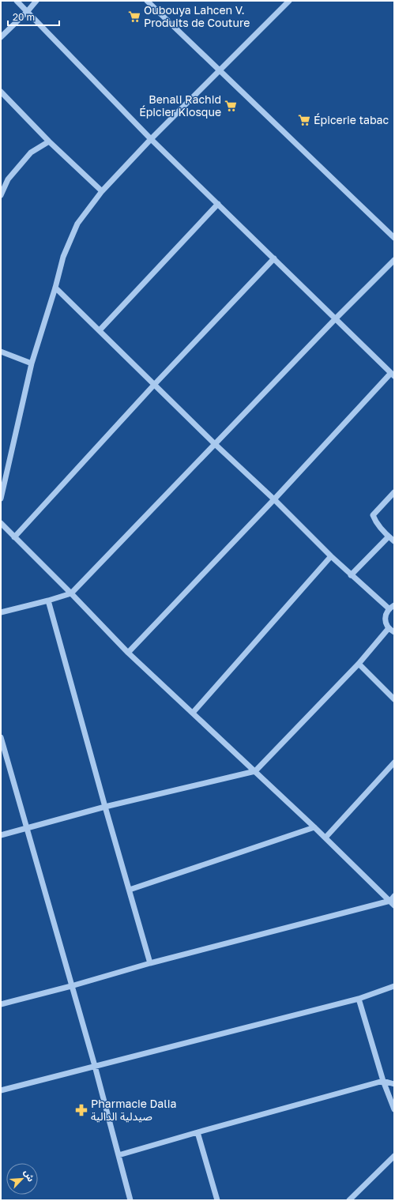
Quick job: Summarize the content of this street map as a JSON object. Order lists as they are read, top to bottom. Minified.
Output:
{"places":{"supermarket":["Oubouya Lahcen V. Produits de Couture","Benali Rachid Épicier Kiosque","Épicerie tabac"],"pharmacy":["Pharmacie Dalia صيدلية الدالية"]},"scale_bar":"20 m","north":"top right"}
